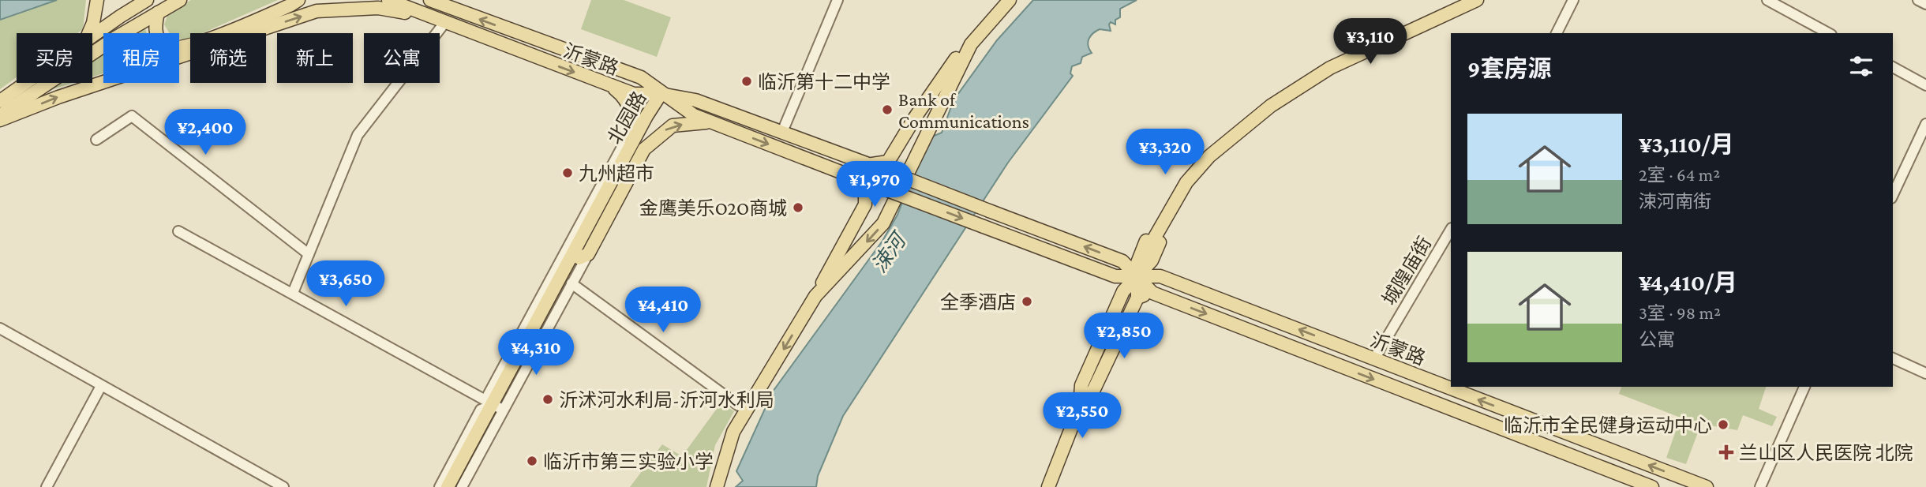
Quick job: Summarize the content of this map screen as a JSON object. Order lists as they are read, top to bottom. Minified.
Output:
{"streets":{"main road":["沂蒙路","北园路"],"street":["城隍庙街"]},"crossings":[["沂蒙路","北园路"],["沂蒙路","城隍庙街"]],"water":["涑河"],"places":{"other":["临沂第十二中学","Bank of Communications","九州超市","金鹰美乐O2O商城","全季酒店","沂沭河水利局-沂河水利局","临沂市全民健身运动中心","临沂市第三实验小学"],"health":["兰山区人民医院 北院"]},"page":{"price":["¥3,110","¥2,400","¥3,320","¥1,970","¥3,650","¥4,410","¥2,850","¥4,310","¥2,550"],"chip":["买房","租房","筛选","新上","公寓"],"heading":"9套房源","list":[{"name":"¥3,110/月","note":"2室 · 64 m² · 涑河南街"},{"name":"¥4,410/月","note":"3室 · 98 m² · 公寓"}]}}
